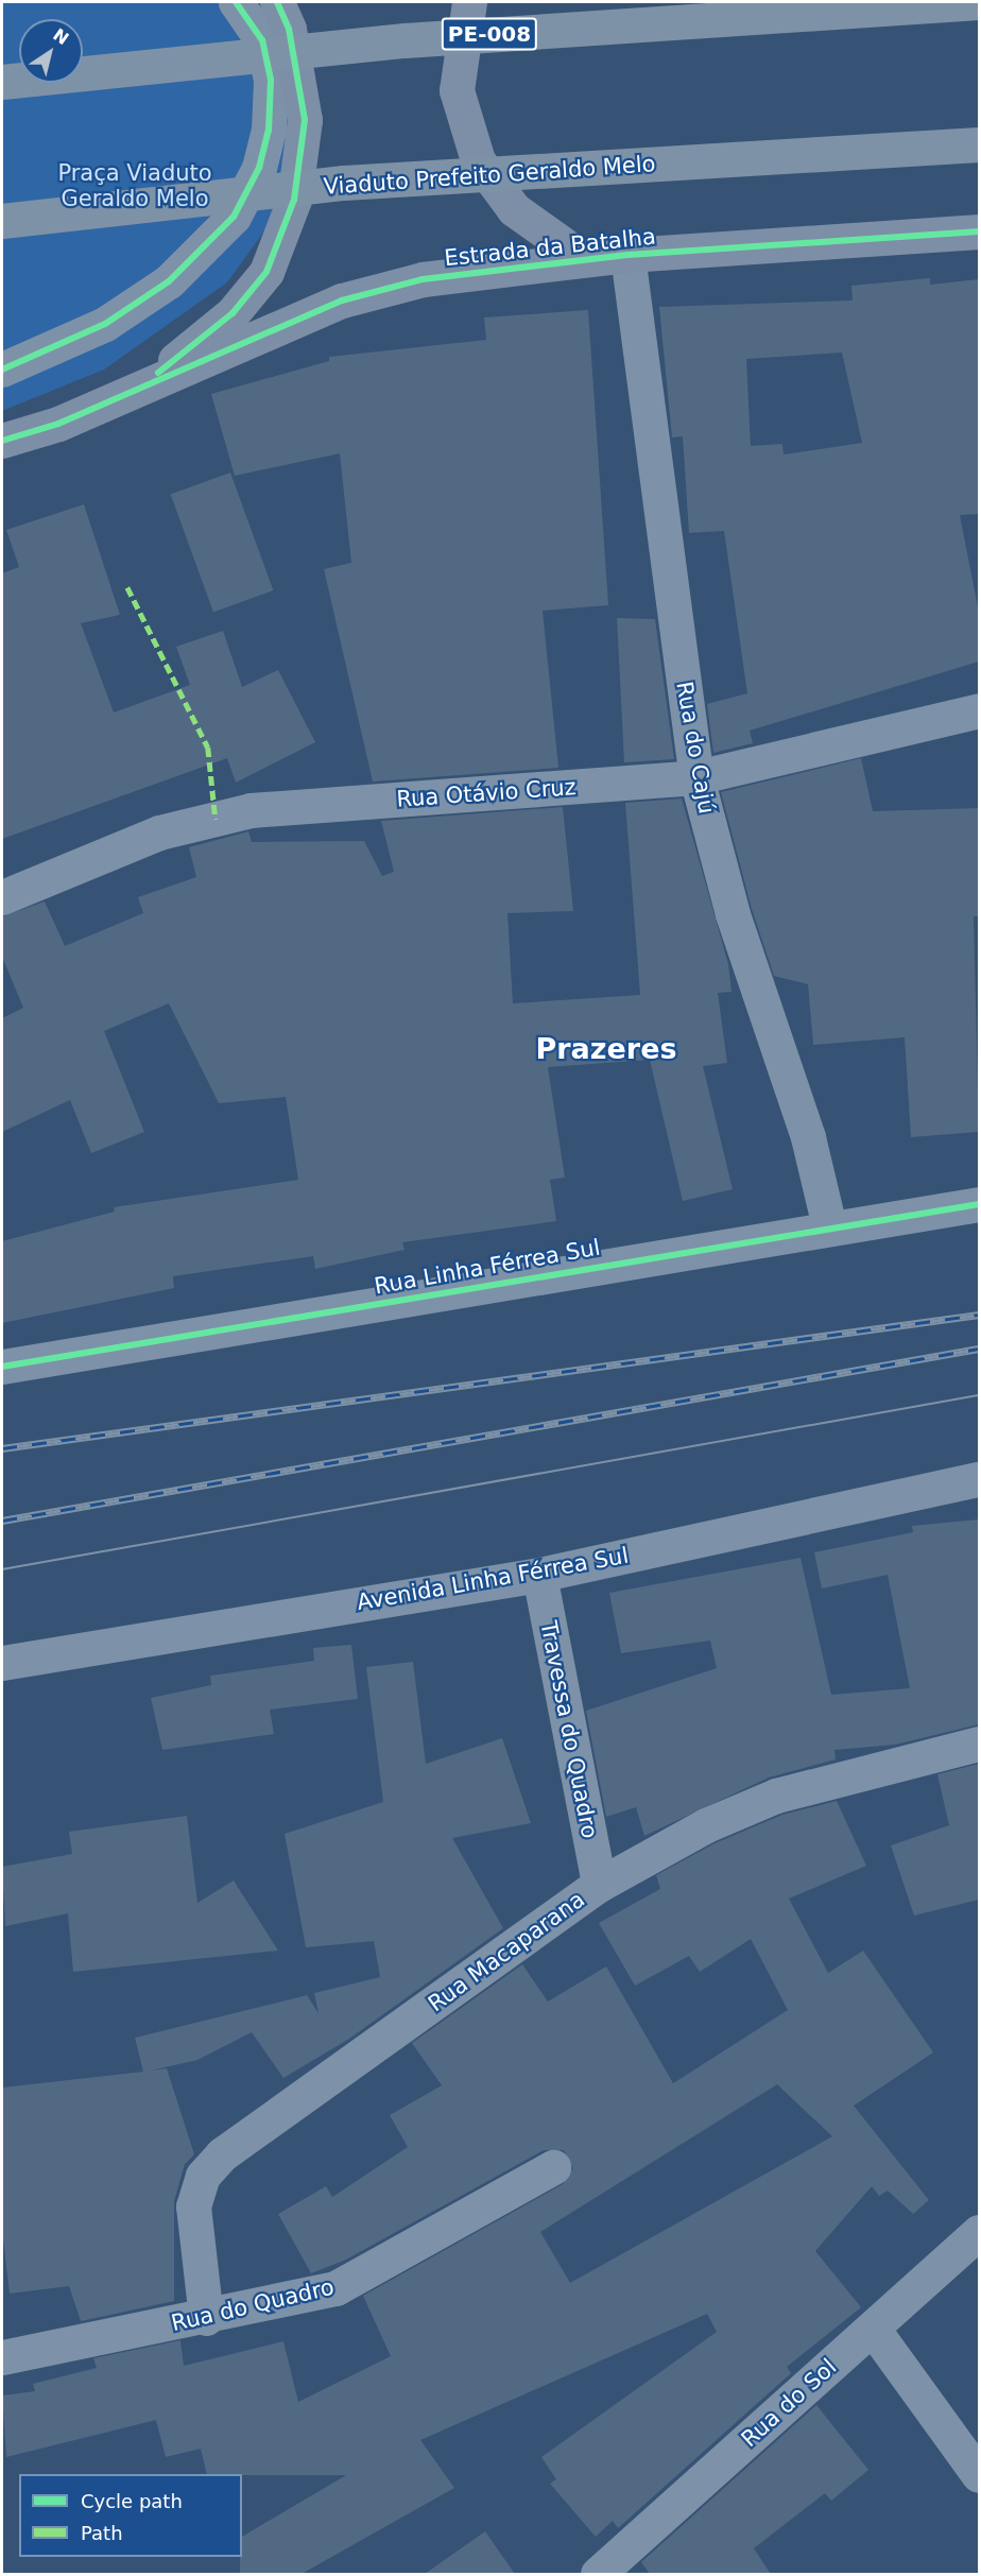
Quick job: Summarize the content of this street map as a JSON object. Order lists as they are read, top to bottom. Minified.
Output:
{"streets":{"highway":["PE-008","Viaduto Prefeito Geraldo Melo"],"main road":["Estrada da Batalha"],"street":["Rua do Cajú","Rua Otávio Cruz","Rua Linha Férrea Sul","Avenida Linha Férrea Sul","Travessa do Quadro","Rua Macaparana","Rua do Quadro","Rua do Sol"]},"crossings":[["Estrada da Batalha","Rua do Cajú"],["Rua do Cajú","Rua Otávio Cruz"],["Rua do Cajú","Rua Linha Férrea Sul"],["Avenida Linha Férrea Sul","Travessa do Quadro"],["Travessa do Quadro","Rua Macaparana"],["Rua Macaparana","Rua do Quadro"]],"districts":["Prazeres"],"parks":["Praça Viaduto Geraldo Melo"],"legend":["Cycle path","Path"],"north":"top right"}
